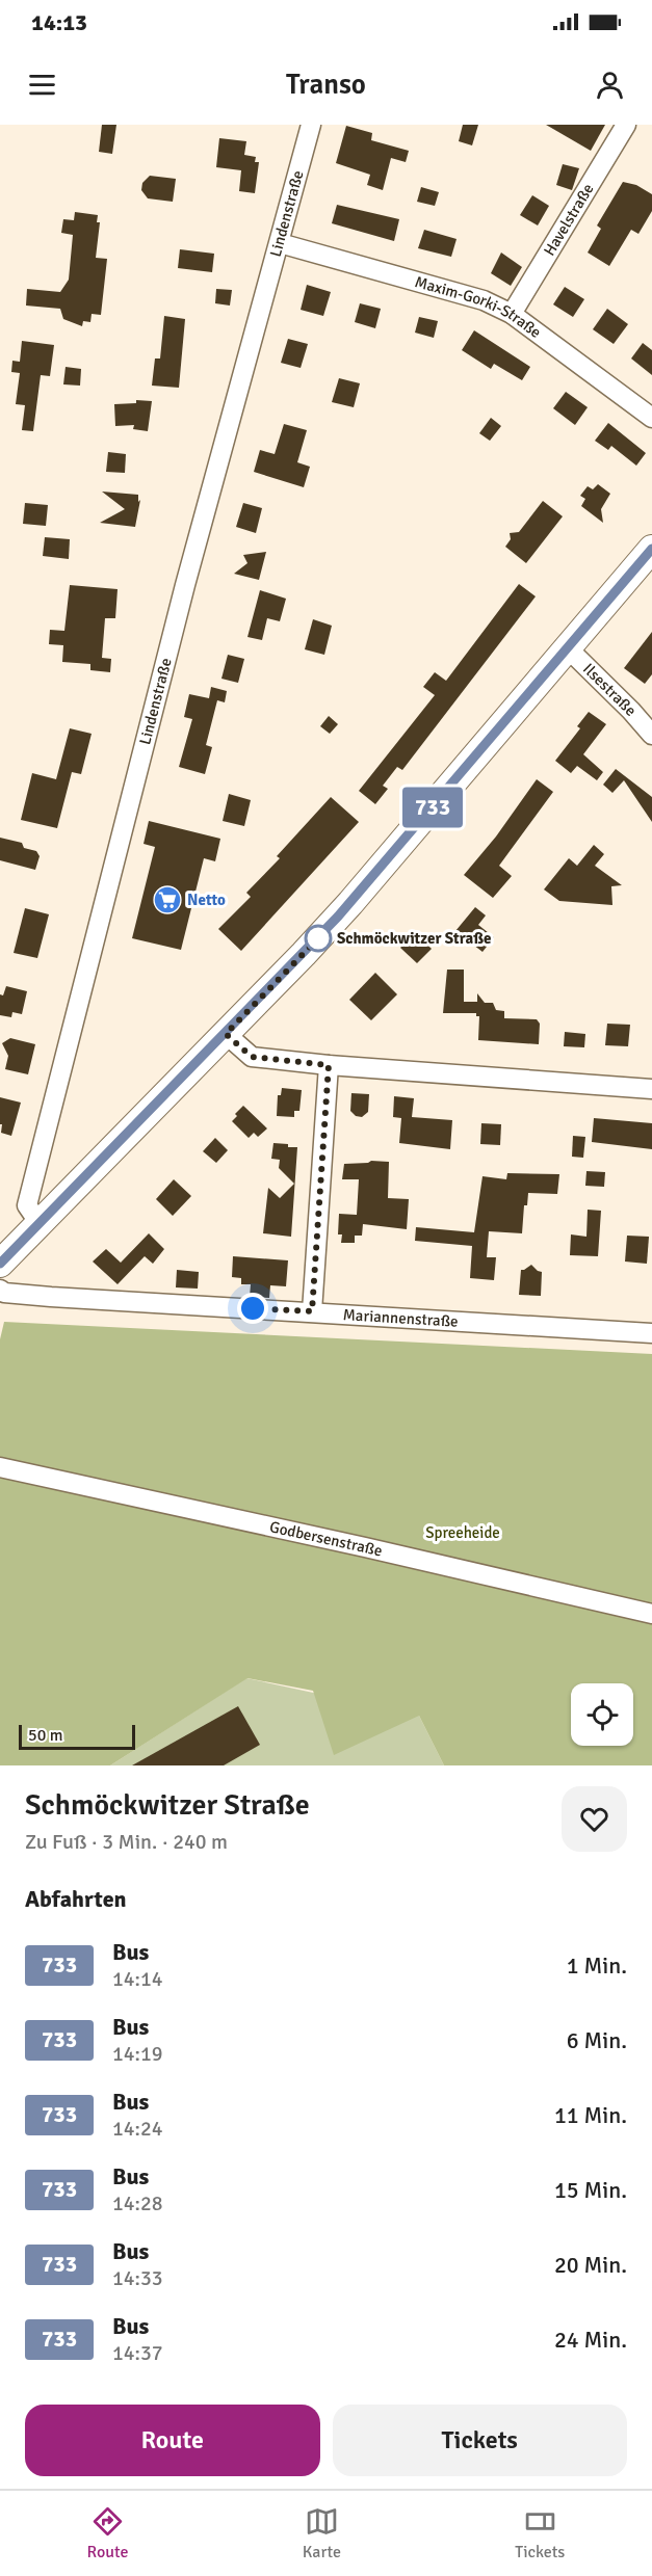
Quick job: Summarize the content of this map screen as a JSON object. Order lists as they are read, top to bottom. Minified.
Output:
{"streets":{"street":["Lindenstraße","Havelstraße","Maxim-Gorki-Straße","Ilsestraße","Mariannenstraße","Godbersenstraße"]},"crossings":[["Lindenstraße","Maxim-Gorki-Straße"],["Havelstraße","Maxim-Gorki-Straße"]],"parks":["Spreeheide"],"places":{"supermarket":["Netto"],"other":["Schmöckwitzer Straße"]},"lines":["bus line 733"],"scale_bar":"50 m","page":{"status":"14:13","header":"Transo","on_map":"733","scale":"50 m","heading":[["Schmöckwitzer Straße","Zu Fuß · 3 Min. · 240 m"],"Abfahrten"],"list":[{"mark":"733","name":"Bus","note":"14:14","value":"1 Min."},{"mark":"733","name":"Bus","note":"14:19","value":"6 Min."},{"mark":"733","name":"Bus","note":"14:24","value":"11 Min."},{"mark":"733","name":"Bus","note":"14:28","value":"15 Min."},{"mark":"733","name":"Bus","note":"14:33","value":"20 Min."},{"mark":"733","name":"Bus","note":"14:37","value":"24 Min."}],"buttons":["Route","Tickets"],"tabs":["Route","Karte","Tickets"]}}
